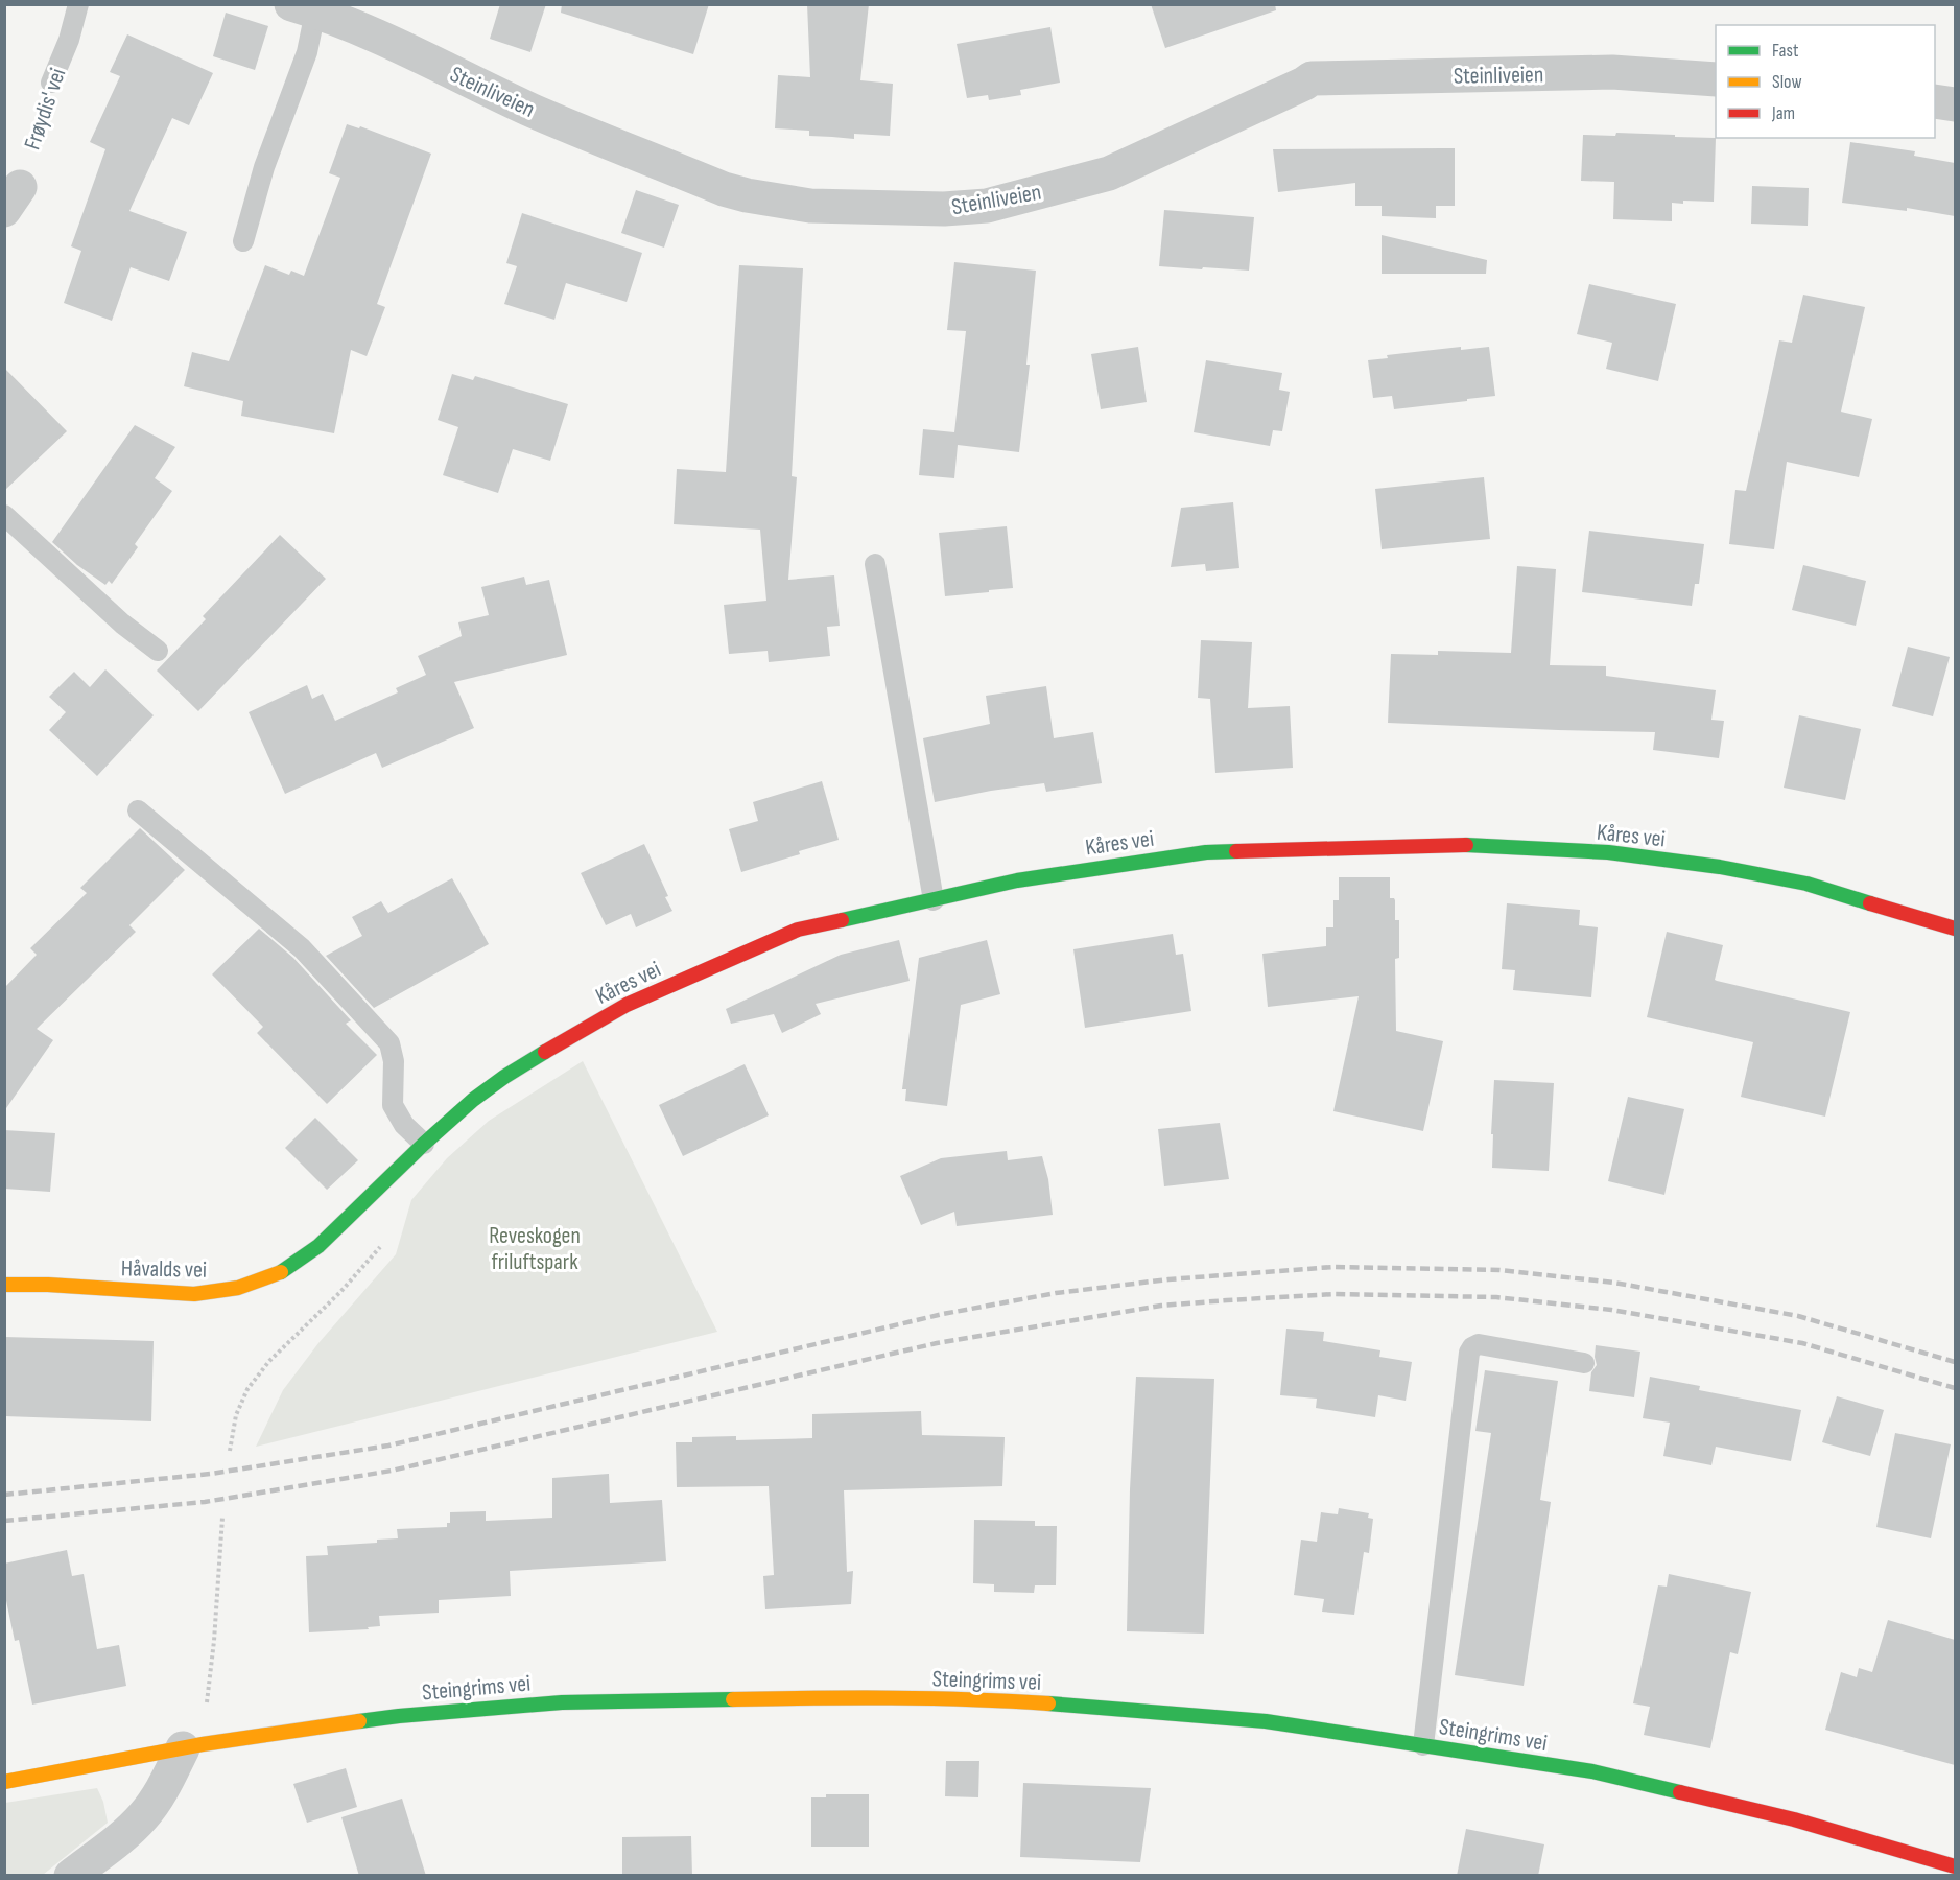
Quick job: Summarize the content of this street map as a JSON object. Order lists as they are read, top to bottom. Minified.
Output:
{"streets":{"street":["Steinliveien","Kåres vei","Håvalds vei","Steingrims vei"],"lane":["Frøydis' vei"]},"crossings":[["Kåres vei","Håvalds vei"]],"parks":["Reveskogen friluftspark"],"legend":["Fast","Slow","Jam"]}
